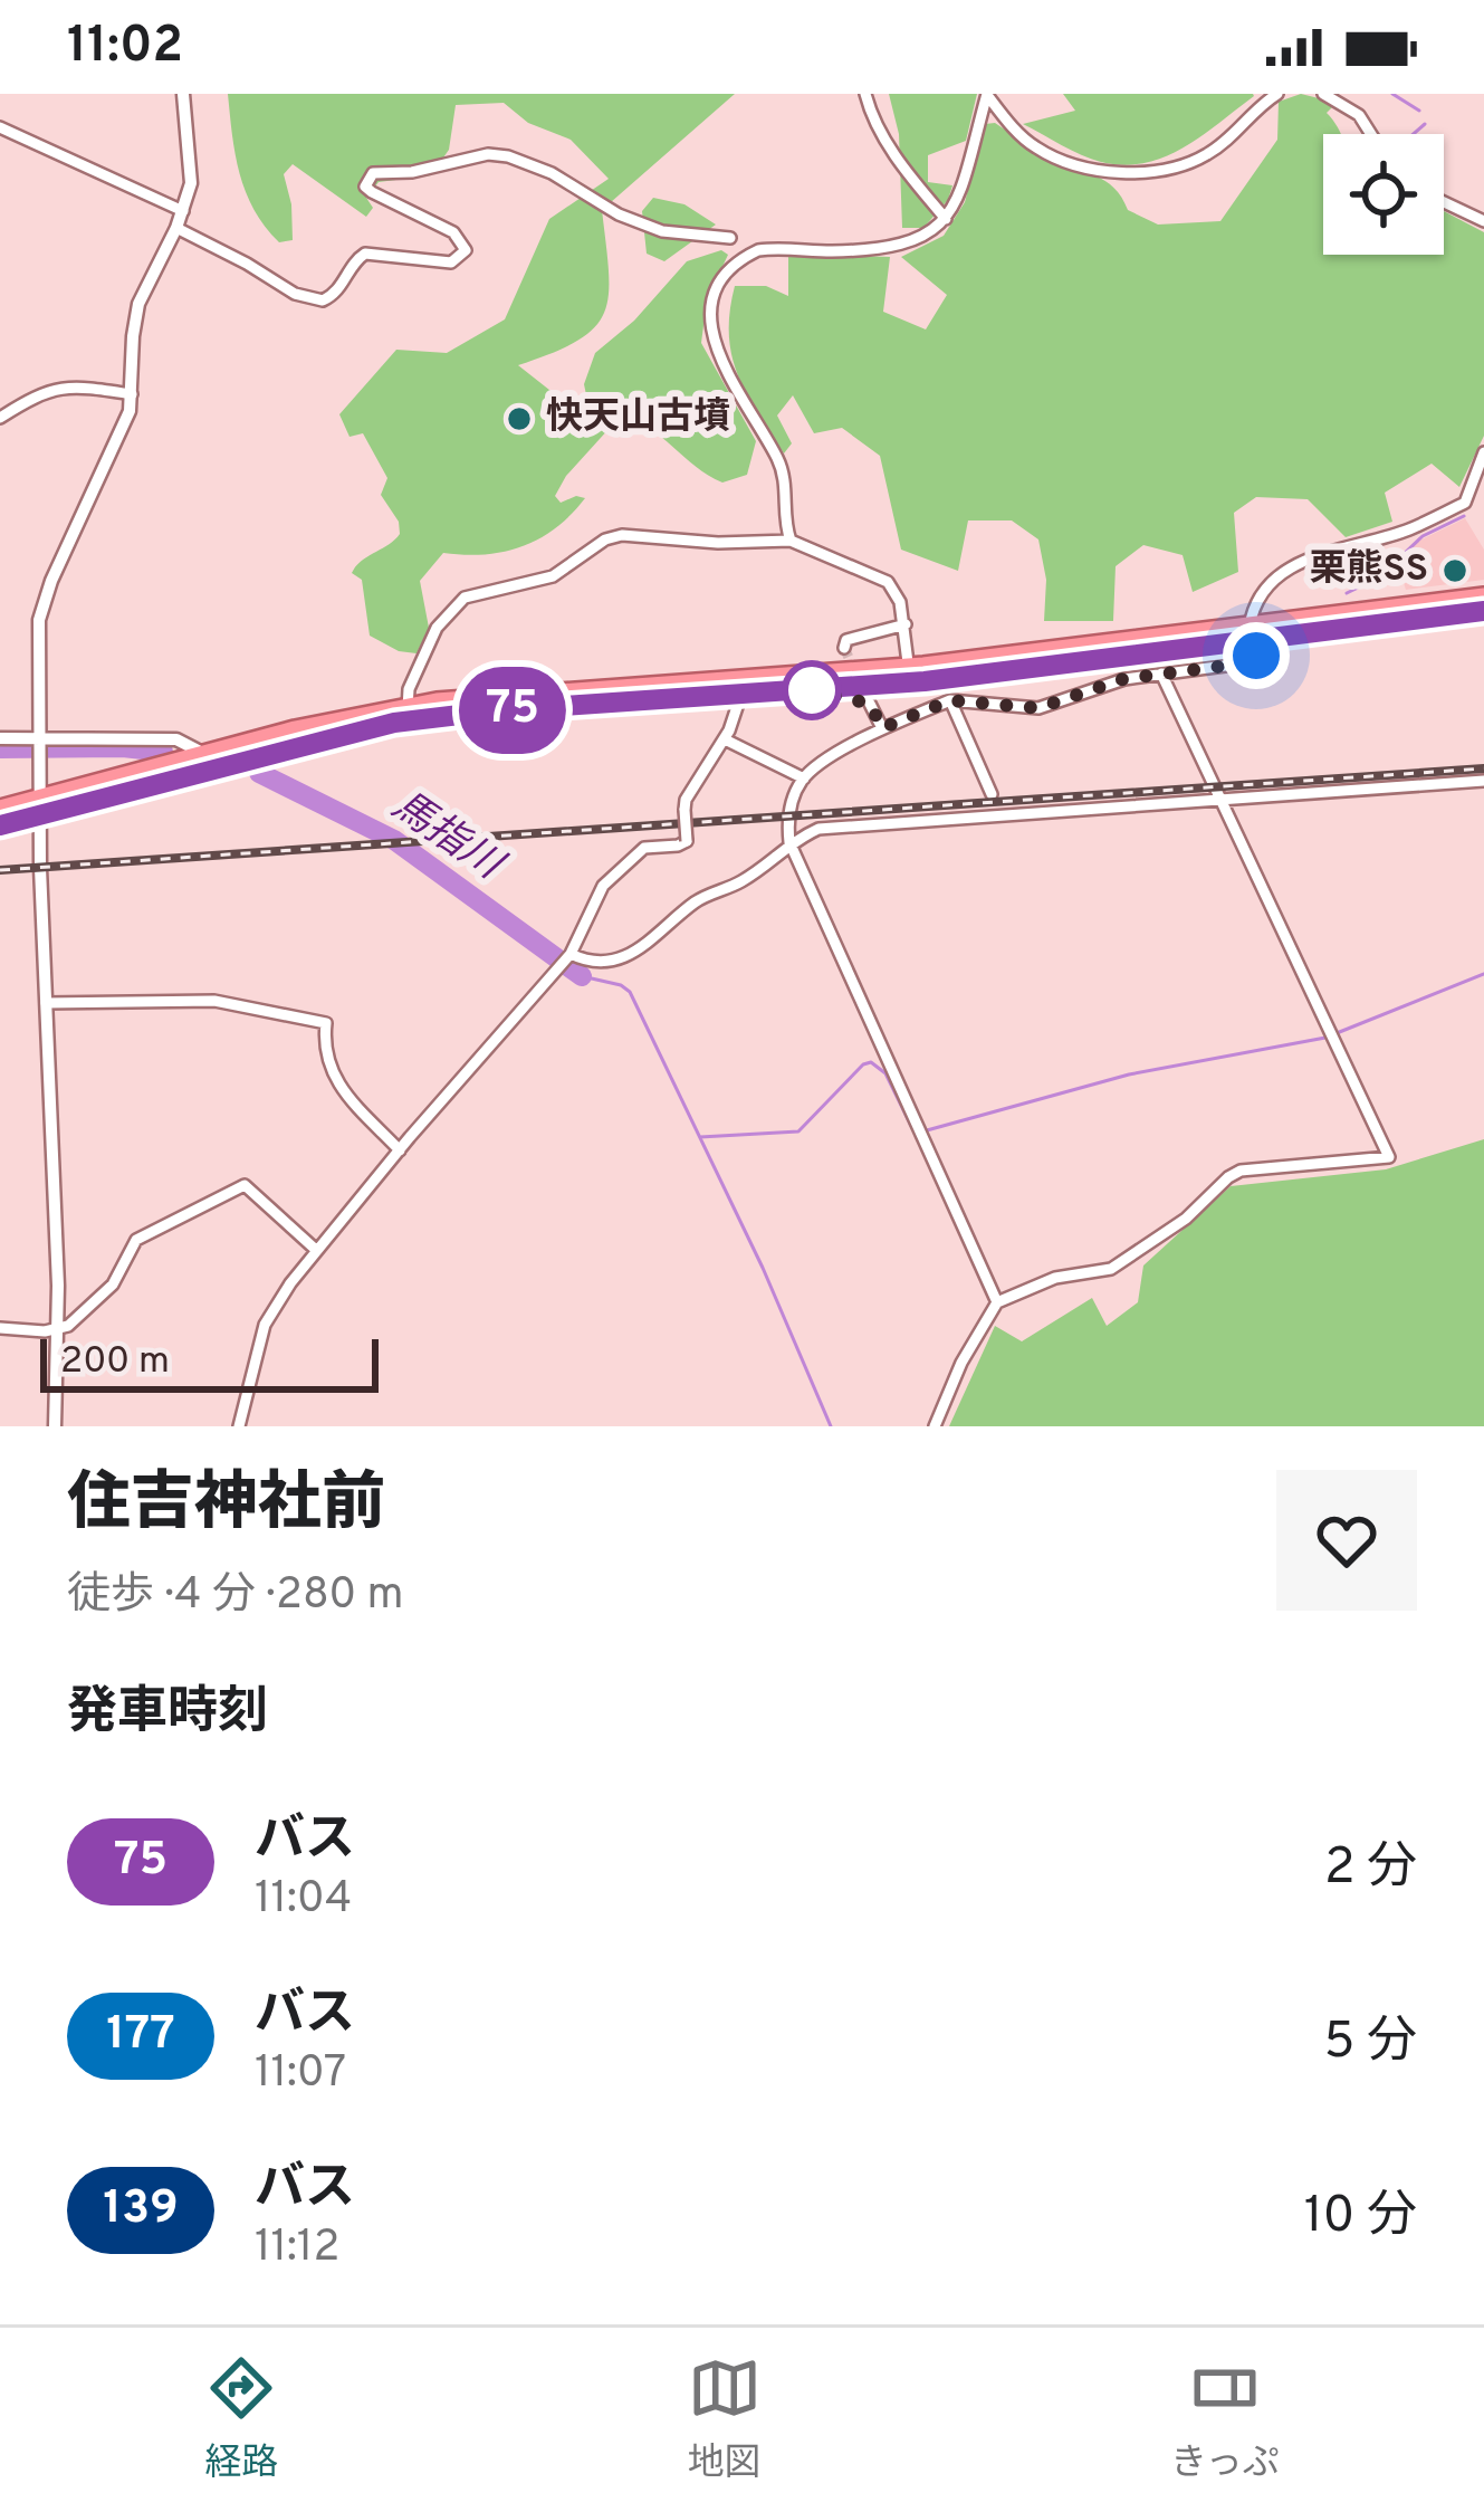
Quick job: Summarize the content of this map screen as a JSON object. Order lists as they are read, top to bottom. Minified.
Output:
{"water":["馬指川"],"places":["快天山古墳","栗熊SS"],"lines":["bus line 75"],"scale_bar":"200 m","page":{"status":"11:02","on_map":"75","scale":"200 m","heading":[["住吉神社前","徒歩 · 4 分 · 280 m"],"発車時刻"],"list":[{"mark":"75","name":"バス","note":"11:04","value":"2 分"},{"mark":"177","name":"バス","note":"11:07","value":"5 分"},{"mark":"139","name":"バス","note":"11:12","value":"10 分"}],"tabs":["経路","地図","きっぷ"]}}
